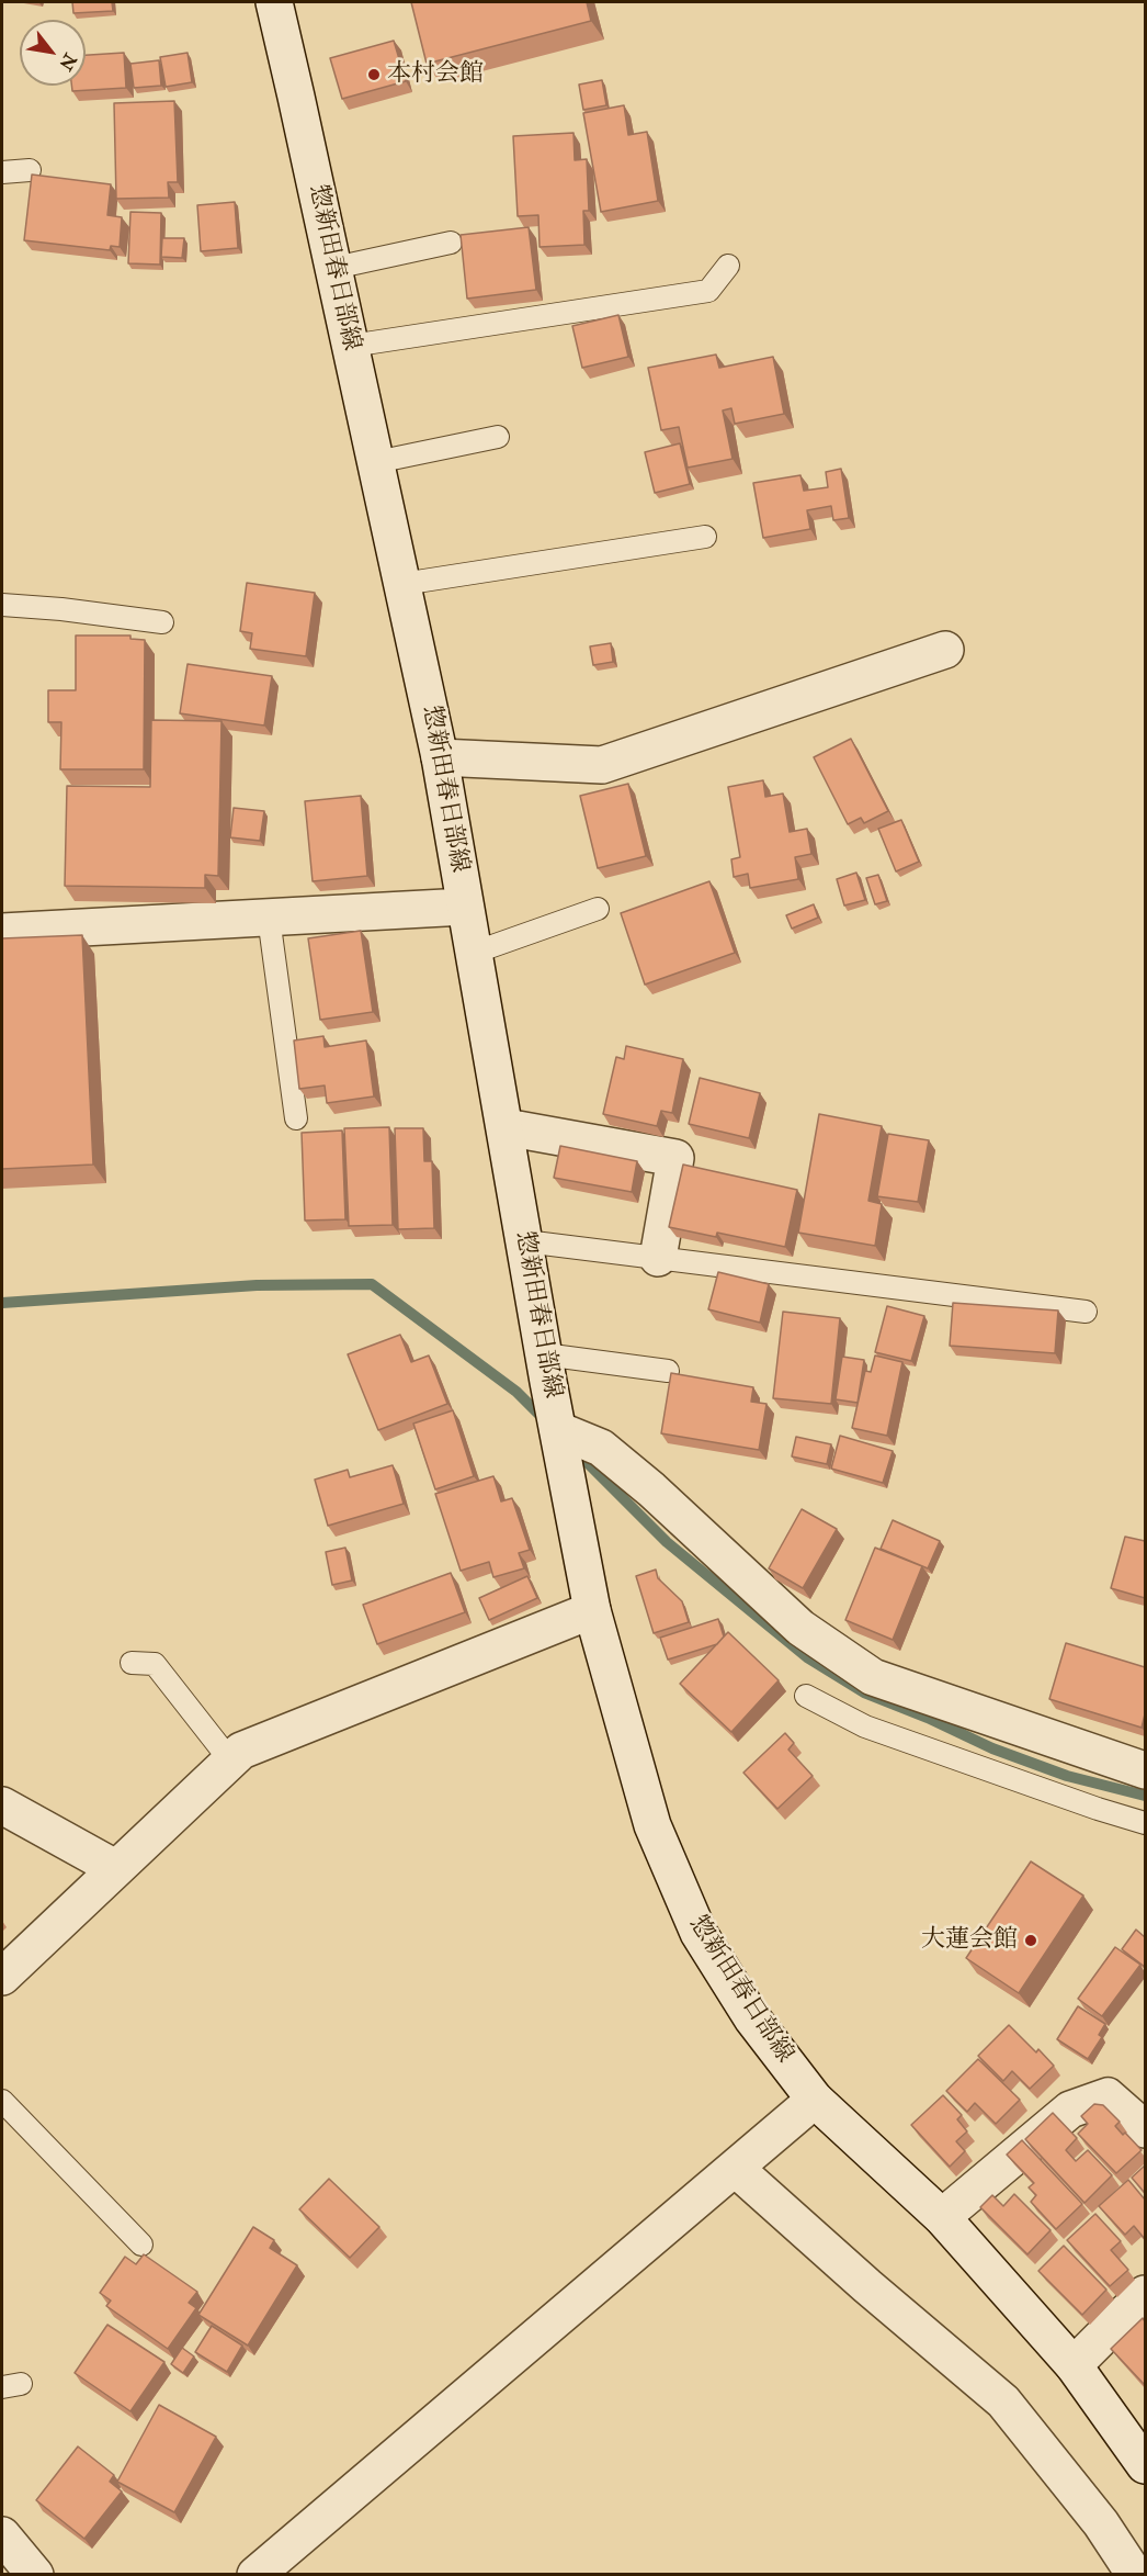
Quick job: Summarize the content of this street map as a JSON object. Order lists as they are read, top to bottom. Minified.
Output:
{"streets":{"street":["惣新田春日部線"]},"places":["本村会館","大蓮会館"],"north":"bottom right"}
